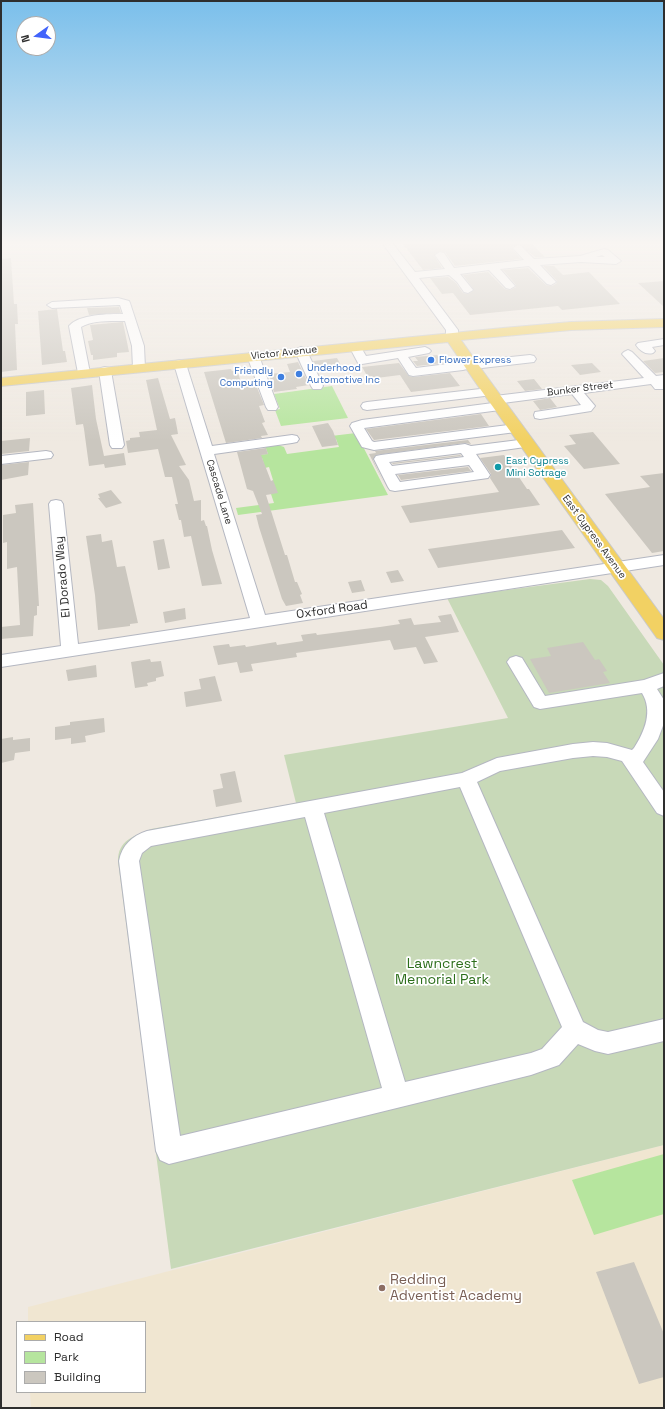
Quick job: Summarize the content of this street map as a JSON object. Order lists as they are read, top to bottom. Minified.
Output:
{"streets":{"main road":["Victor Avenue","East Cypress Avenue"],"street":["Bunker Street","Cascade Lane","El Dorado Way","Oxford Road"]},"crossings":[["Victor Avenue","Cascade Lane"],["Victor Avenue","East Cypress Avenue"],["Bunker Street","East Cypress Avenue"],["Cascade Lane","Oxford Road"],["East Cypress Avenue","Oxford Road"],["El Dorado Way","Oxford Road"]],"parks":["Lawncrest Memorial Park"],"places":["Flower Express","Underhood Automotive Inc","Friendly Computing","East Cypress Mini Sotrage","Redding Adventist Academy"],"legend":["Road","Park","Building"],"north":"left"}
